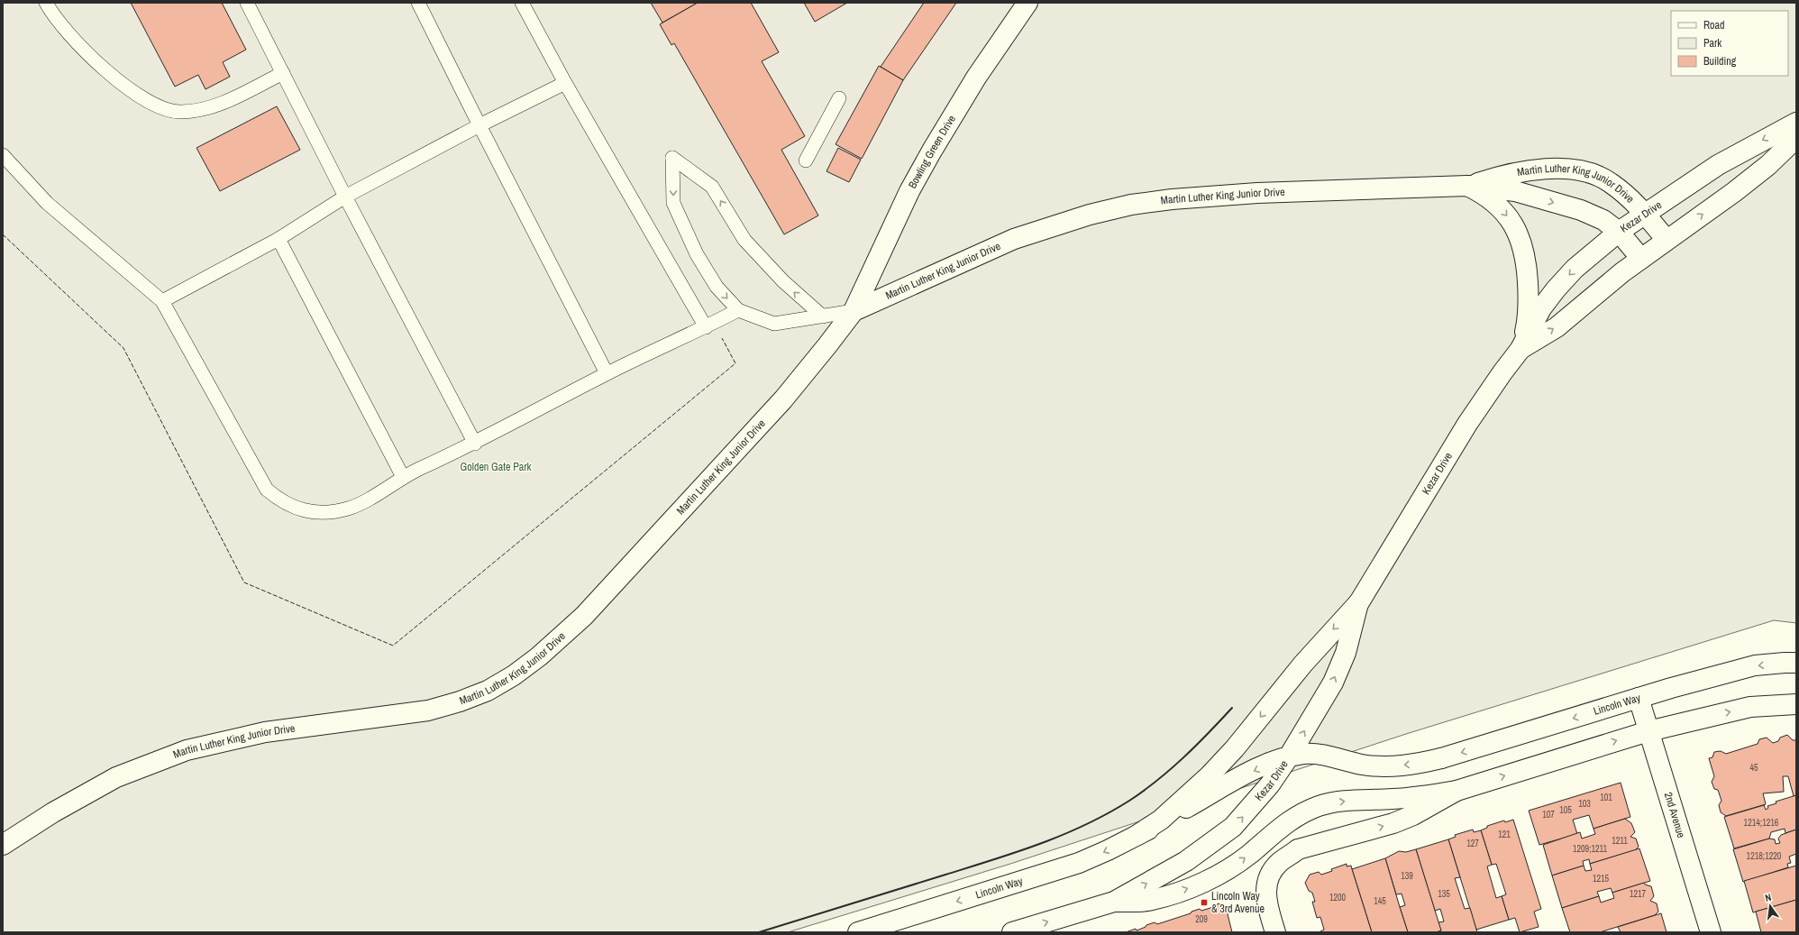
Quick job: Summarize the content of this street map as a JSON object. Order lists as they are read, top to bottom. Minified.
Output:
{"streets":{"main road":["Bowling Green Drive","Martin Luther King Junior Drive","Kezar Drive","Lincoln Way","2nd Avenue"]},"crossings":[["Bowling Green Drive","Martin Luther King Junior Drive"],["Martin Luther King Junior Drive","Kezar Drive"],["Kezar Drive","Lincoln Way"],["Lincoln Way","2nd Avenue"]],"parks":["Golden Gate Park"],"places":{"transit":["Lincoln Way & 3rd Avenue"]},"house_numbers":["45","101","103","105","107","1214;1216","121","1211","127","1209;1211","1218;1220","139","1215","135","1217","1200","145","209"],"legend":["Road","Park","Building"],"north":"top"}
